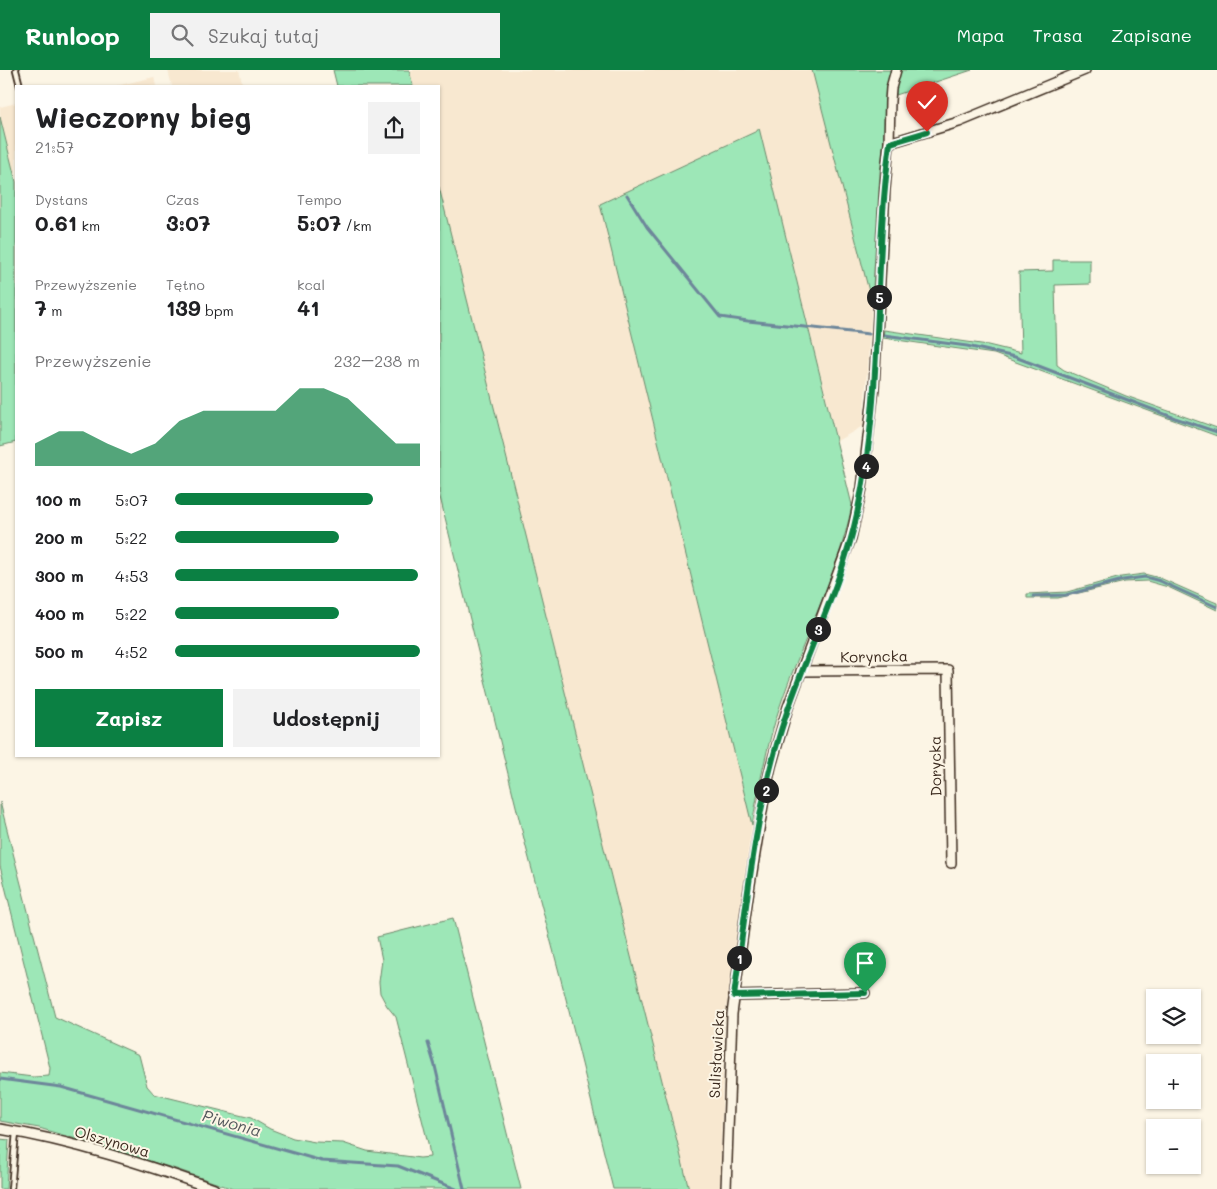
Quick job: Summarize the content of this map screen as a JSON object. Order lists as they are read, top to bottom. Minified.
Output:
{"streets":{"street":["Koryncka","Dorycka","Sulisławicka","Olszynowa"]},"crossings":[["Koryncka","Dorycka"],["Koryncka","Sulisławicka"]],"water":["Piwonia"],"page":{"header":"Runloop","search":"Szukaj tutaj","nav":["Mapa","Trasa","Zapisane"],"heading":["Wieczorny bieg","21:57"],"stats":[["Dystans","0.61 km"],["Czas","3:07"],["Tempo","5:07 /km"],["Przewyższenie","7 m"],["Tętno","139 bpm"],["kcal","41"]],"pins":["5","4","3","2","1"],"chart":["Przewyższenie","232–238 m"],"list":[{"name":"100 m","note":"5:07"},{"name":"200 m","note":"5:22"},{"name":"300 m","note":"4:53"},{"name":"400 m","note":"5:22"},{"name":"500 m","note":"4:52"}],"buttons":["Zapisz","Udostępnij"],"map_buttons":["+","−"]}}
